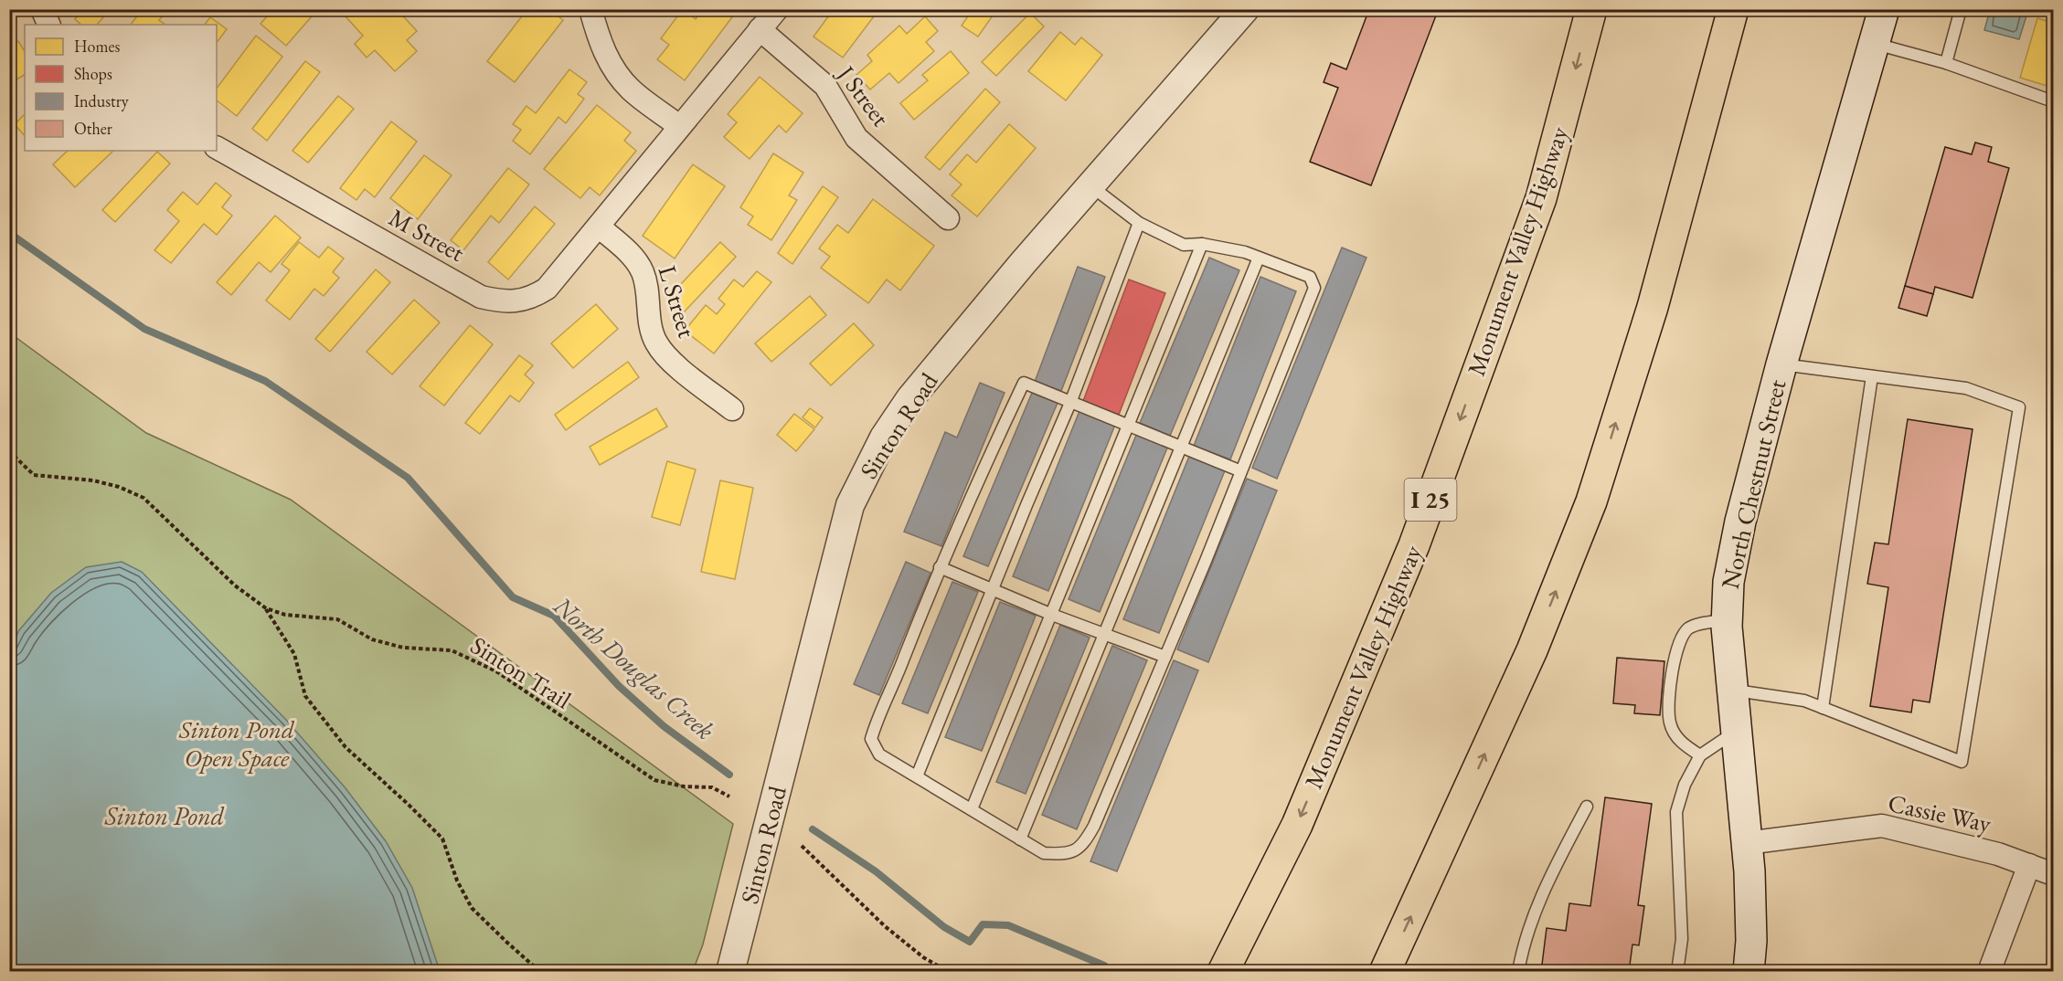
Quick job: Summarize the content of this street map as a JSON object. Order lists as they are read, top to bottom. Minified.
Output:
{"streets":{"highway":["Monument Valley Highway","I 25"],"main road":["North Chestnut Street"],"street":["J Street","M Street","L Street","Sinton Road","Cassie Way"],"path":["Sinton Trail"]},"crossings":[["J Street","M Street"],["M Street","L Street"],["North Chestnut Street","Cassie Way"]],"water":["North Douglas Creek","Sinton Pond"],"parks":["Sinton Pond Open Space"],"legend":["Homes","Shops","Industry","Other"]}
